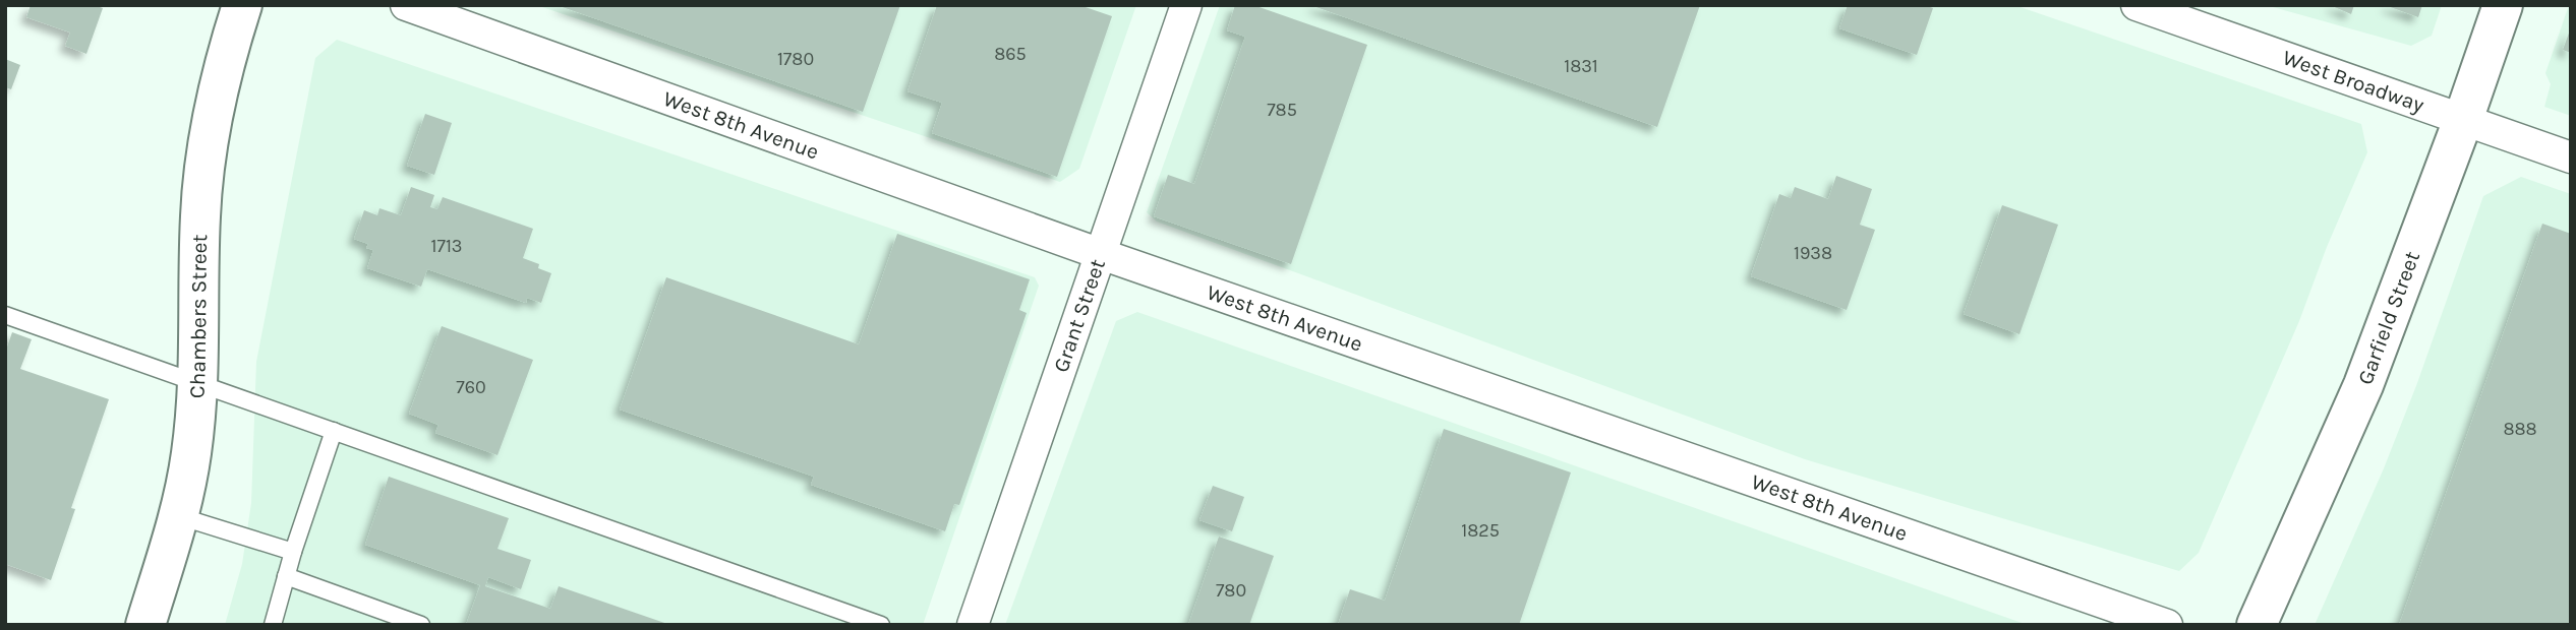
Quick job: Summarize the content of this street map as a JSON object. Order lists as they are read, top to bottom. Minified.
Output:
{"streets":{"main road":["Chambers Street","Garfield Street"],"street":["West Broadway","West 8th Avenue","Grant Street"]},"crossings":[["West Broadway","Garfield Street"],["West 8th Avenue","Grant Street"]],"house_numbers":["865","1780","1831","785","1713","1938","760","888","1825","780"]}
